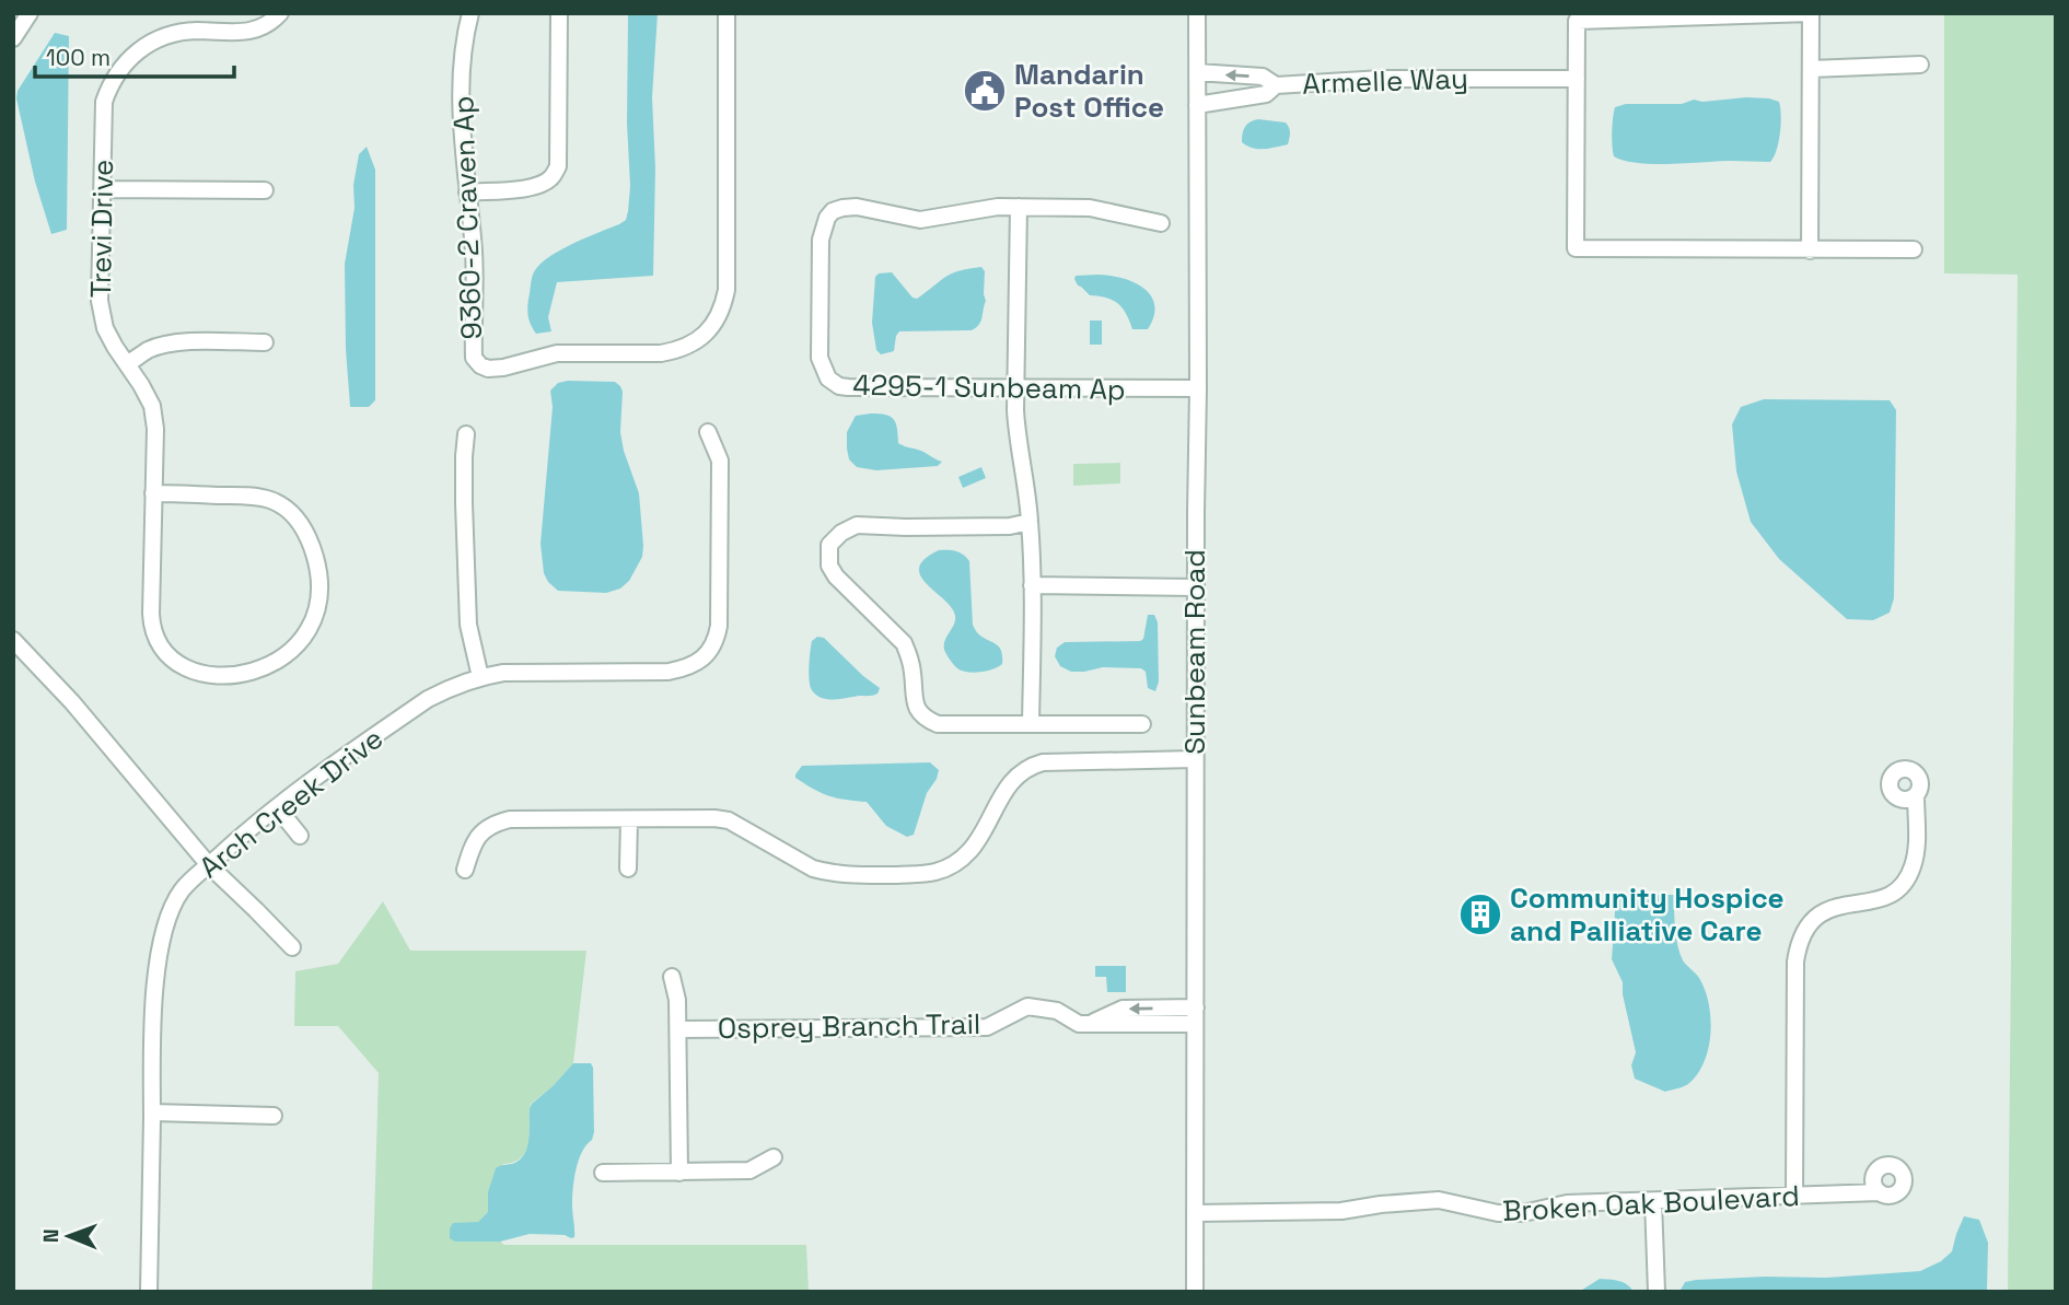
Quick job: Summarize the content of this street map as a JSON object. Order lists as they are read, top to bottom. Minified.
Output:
{"streets":{"street":["Armelle Way","9360-2 Craven Ap","Trevi Drive","4295-1 Sunbeam Ap","Sunbeam Road","Arch Creek Drive","Osprey Branch Trail","Broken Oak Boulevard"]},"crossings":[["Armelle Way","Sunbeam Road"],["4295-1 Sunbeam Ap","Sunbeam Road"],["Sunbeam Road","Osprey Branch Trail"],["Sunbeam Road","Broken Oak Boulevard"]],"places":{"public building":["Mandarin Post Office"],"building":["Community Hospice and Palliative Care"]},"scale_bar":"100 m","north":"left"}
